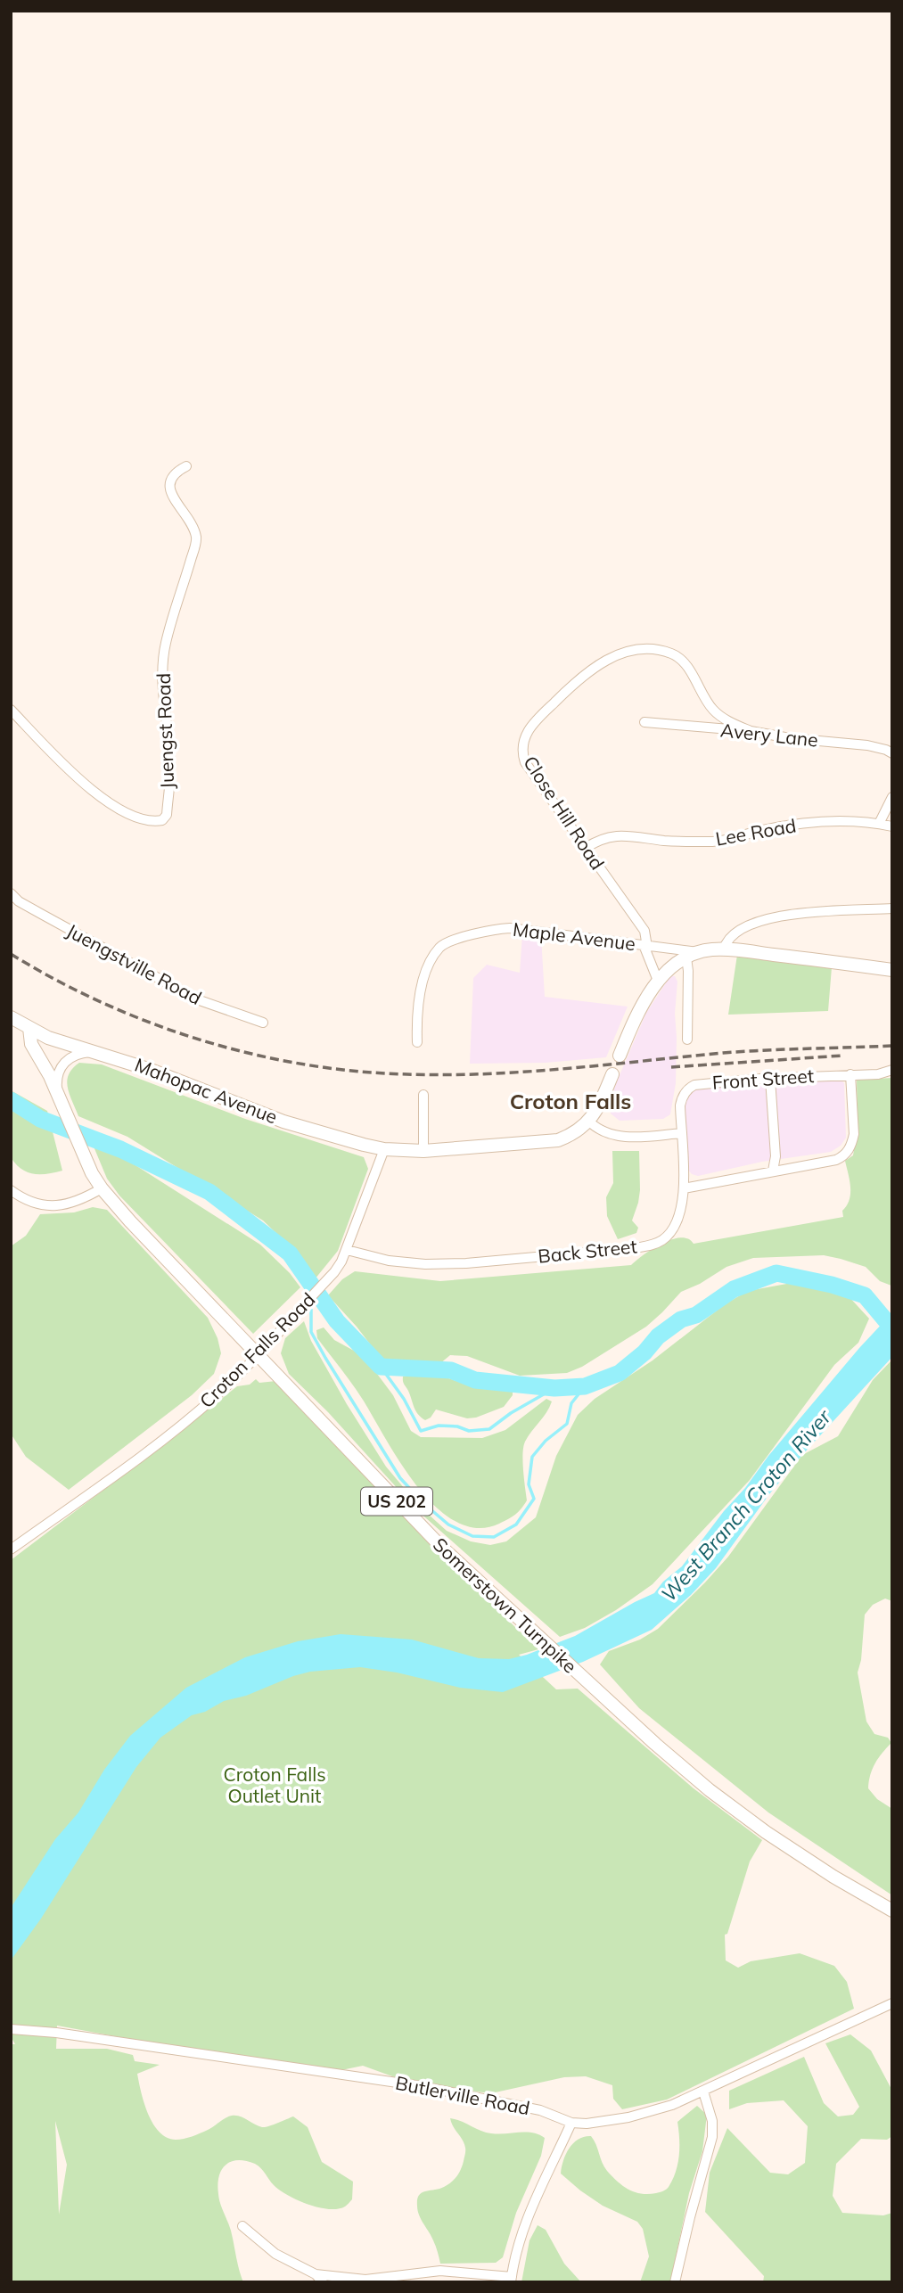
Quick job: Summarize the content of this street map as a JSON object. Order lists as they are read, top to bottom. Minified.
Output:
{"streets":{"main road":["Mahopac Avenue","US 202","Somerstown Turnpike"],"street":["Juengst Road","Avery Lane","Close Hill Road","Lee Road","Maple Avenue","Juengstville Road","Front Street","Back Street","Croton Falls Road","Butlerville Road"]},"crossings":[["Avery Lane","Close Hill Road"],["Close Hill Road","Lee Road"],["Close Hill Road","Maple Avenue"],["Front Street","Back Street"],["Mahopac Avenue","Croton Falls Road"],["Mahopac Avenue","Somerstown Turnpike"],["Back Street","Croton Falls Road"],["Croton Falls Road","Somerstown Turnpike"]],"districts":["Croton Falls"],"water":["West Branch Croton River"],"parks":["Croton Falls Outlet Unit"]}
